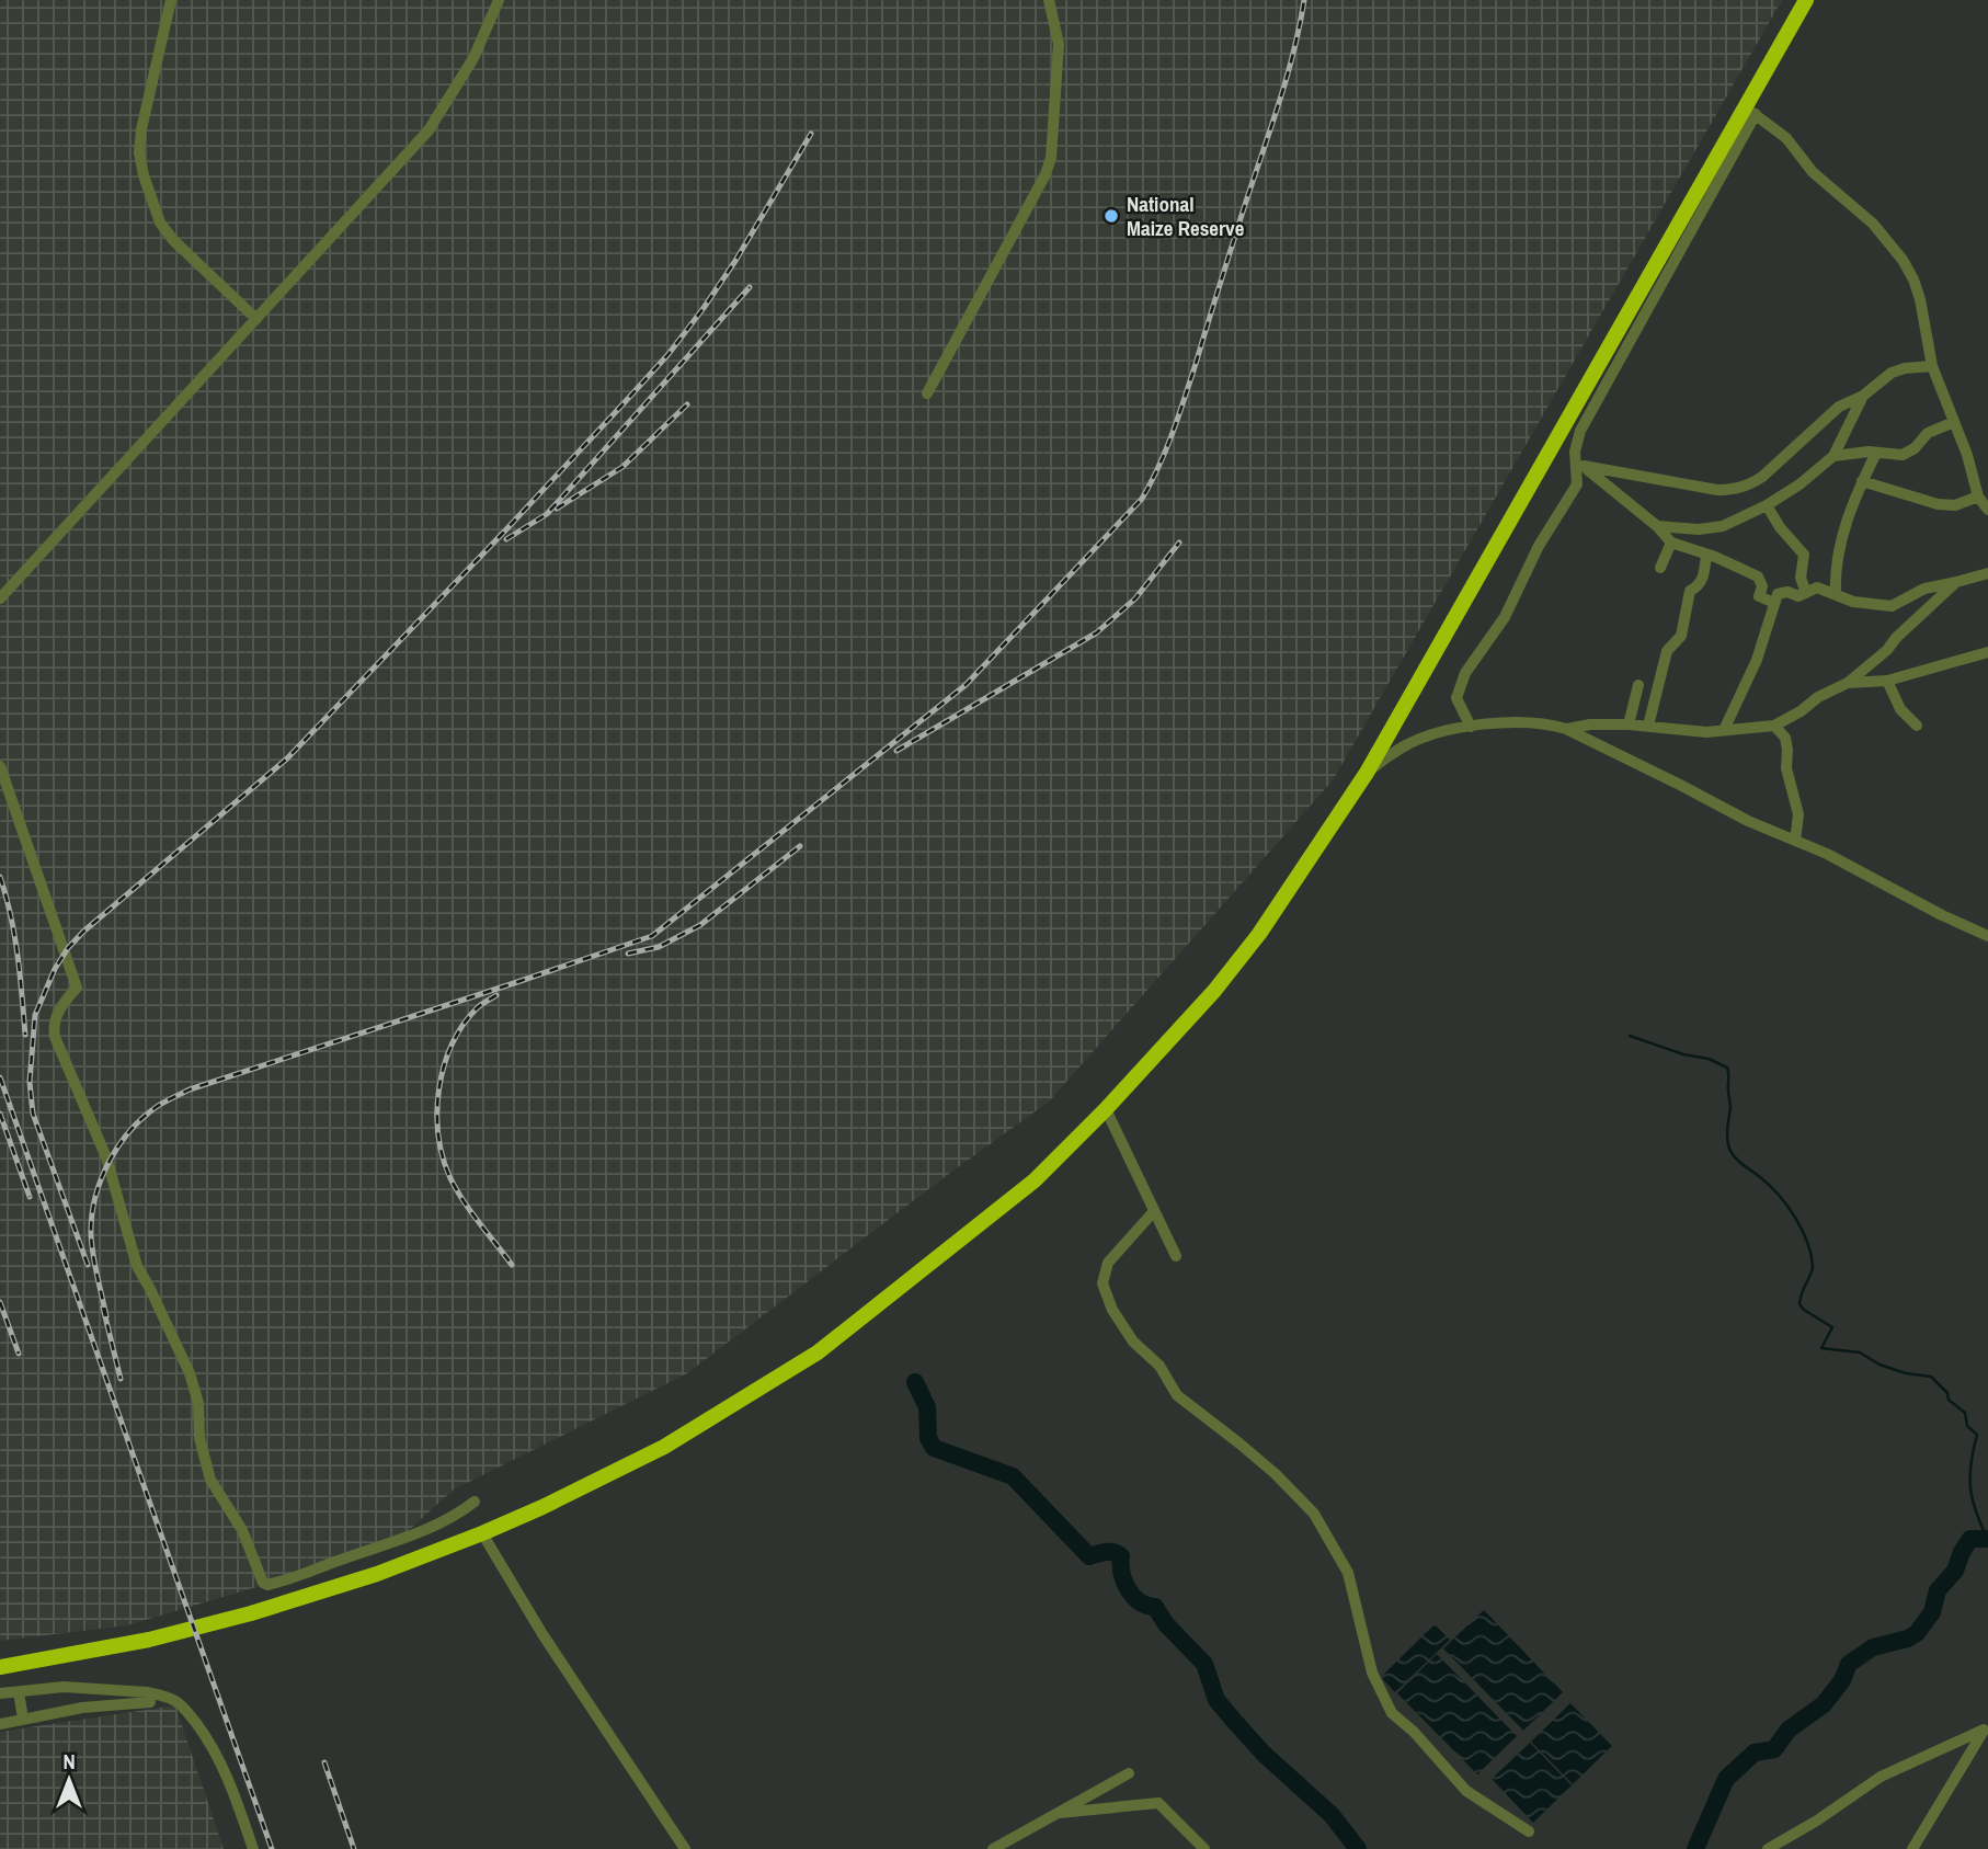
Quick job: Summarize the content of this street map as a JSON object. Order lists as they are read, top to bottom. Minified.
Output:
{"places":["National Maize Reserve"],"north":"top"}
